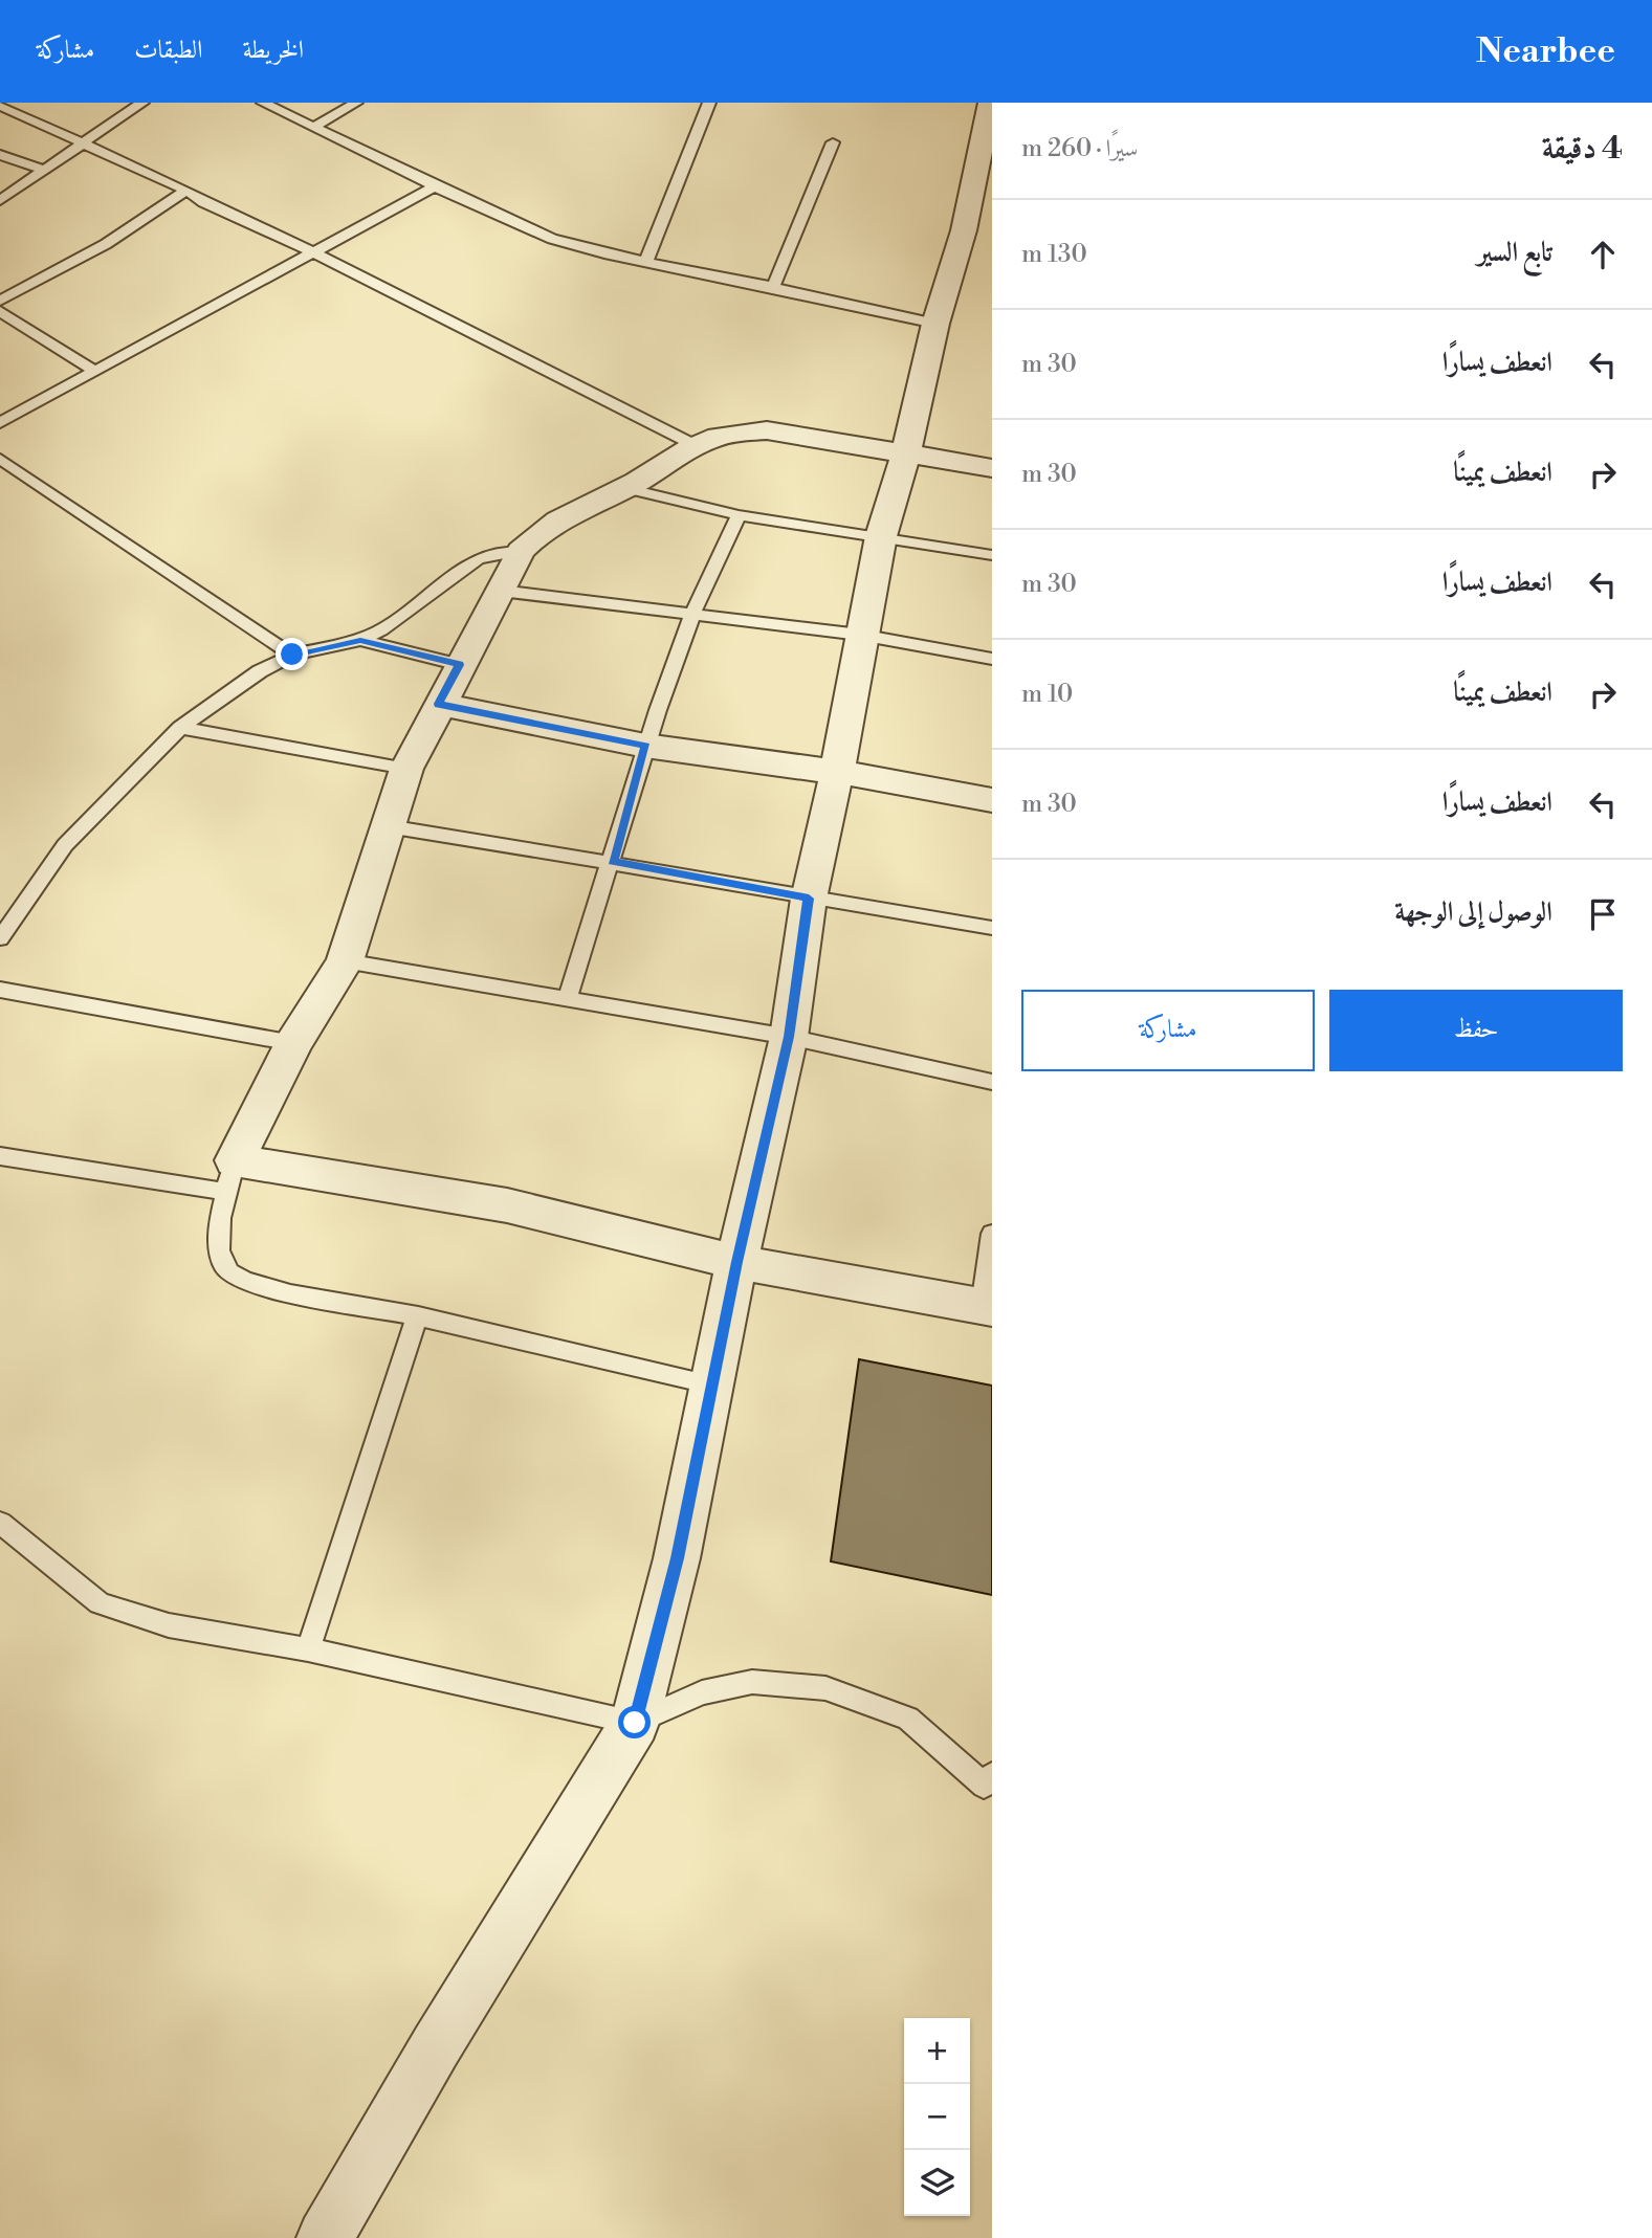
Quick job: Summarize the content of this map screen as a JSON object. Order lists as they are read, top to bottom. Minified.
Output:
{"page":{"header":"Nearbee","nav":["الخريطة","الطبقات","مشاركة"],"heading":["4 دقيقة","سيرًا · 260 m"],"list":[["تابع السير","130 m"],["انعطف يسارًا","30 m"],["انعطف يمينًا","30 m"],["انعطف يسارًا","30 m"],["انعطف يمينًا","10 m"],["انعطف يسارًا","30 m"],"الوصول إلى الوجهة"],"buttons":["حفظ","مشاركة"],"map_buttons":["+","−"]}}
